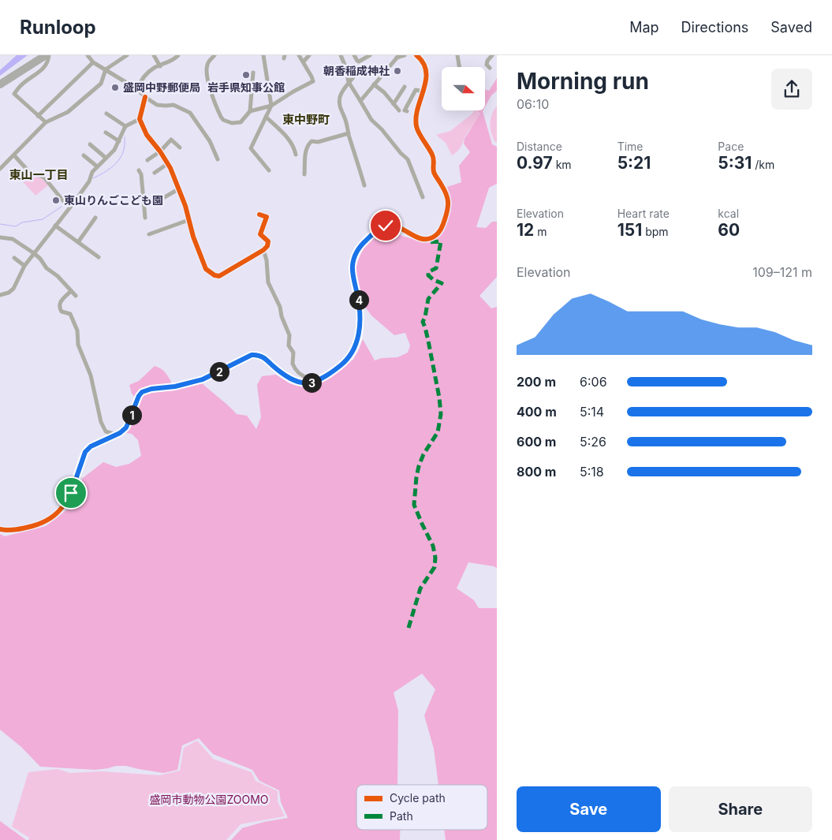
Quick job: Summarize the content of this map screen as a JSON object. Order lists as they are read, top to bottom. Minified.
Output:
{"districts":["東中野町","東山一丁目"],"parks":["盛岡市動物公園ZOOMO"],"places":["朝香稲成神社","岩手県知事公館","盛岡中野郵便局","東山りんごこども園"],"legend":["Cycle path","Path"],"north":"right","page":{"header":"Runloop","nav":["Map","Directions","Saved"],"heading":["Morning run","06:10"],"stats":[["Distance","0.97 km"],["Time","5:21"],["Pace","5:31 /km"],["Elevation","12 m"],["Heart rate","151 bpm"],["kcal","60"]],"chart":["Elevation","109–121 m"],"pins":["4","2","3","1"],"list":[{"name":"200 m","note":"6:06"},{"name":"400 m","note":"5:14"},{"name":"600 m","note":"5:26"},{"name":"800 m","note":"5:18"}],"buttons":["Save","Share"]}}
